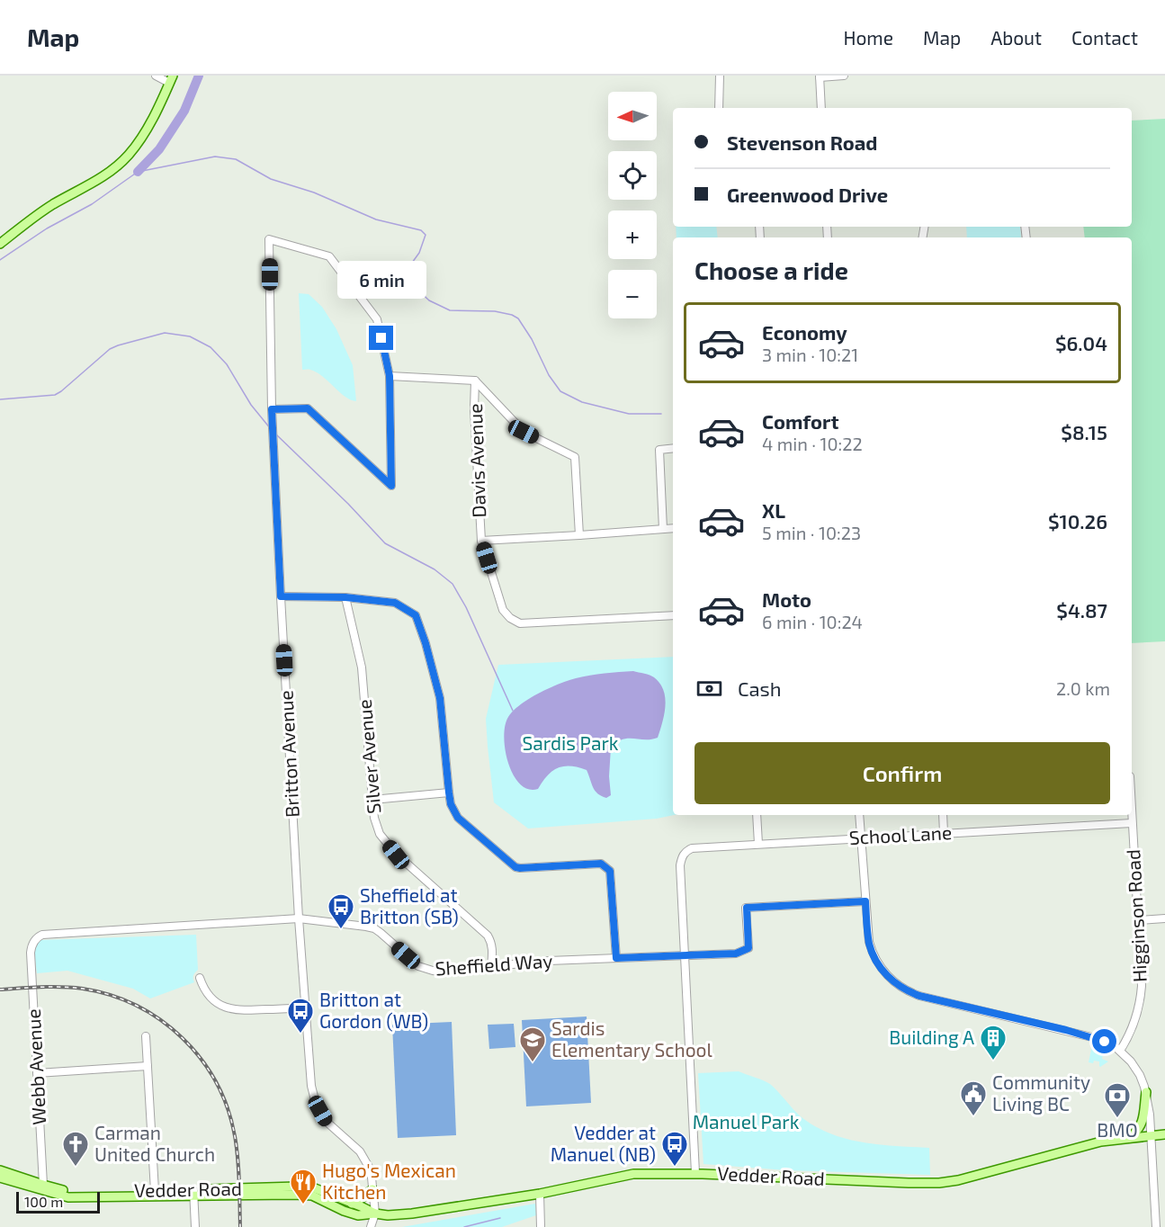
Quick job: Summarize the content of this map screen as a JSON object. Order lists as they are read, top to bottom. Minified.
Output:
{"streets":{"main road":["Vedder Road"],"street":["Davis Avenue","Britton Avenue","Silver Avenue","School Lane","Higginson Road","Sheffield Way","Webb Avenue"]},"crossings":[["Britton Avenue","Sheffield Way"],["Britton Avenue","Vedder Road"],["Silver Avenue","Sheffield Way"],["School Lane","Higginson Road"],["School Lane","Sheffield Way"],["Sheffield Way","Webb Avenue"],["Webb Avenue","Vedder Road"]],"parks":["Sardis Park","Manuel Park"],"places":{"bus stop":["Sheffield at Britton (SB)","Britton at Gordon (WB)","Vedder at Manuel (NB)"],"building":["Building A"],"school or university":["Sardis Elementary School"],"public building":["Community Living BC"],"bank":["BMO"],"church":["Carman United Church"],"restaurant":["Hugo's Mexican Kitchen"]},"scale_bar":"100 m","north":"left","page":{"header":"Map","nav":["Home","Map","About","Contact"],"map_buttons":["+","−"],"banner":["Stevenson Road","Greenwood Drive"],"heading":"Choose a ride","bubble":"6 min","list":[{"name":"Economy","note":"3 min · 10:21","value":"$6.04"},{"name":"Comfort","note":"4 min · 10:22","value":"$8.15"},{"name":"XL","note":"5 min · 10:23","value":"$10.26"},{"name":"Moto","note":"6 min · 10:24","value":"$4.87"}],"pay":["Cash","2.0 km"],"buttons":"Confirm","scale":"100 m"}}
